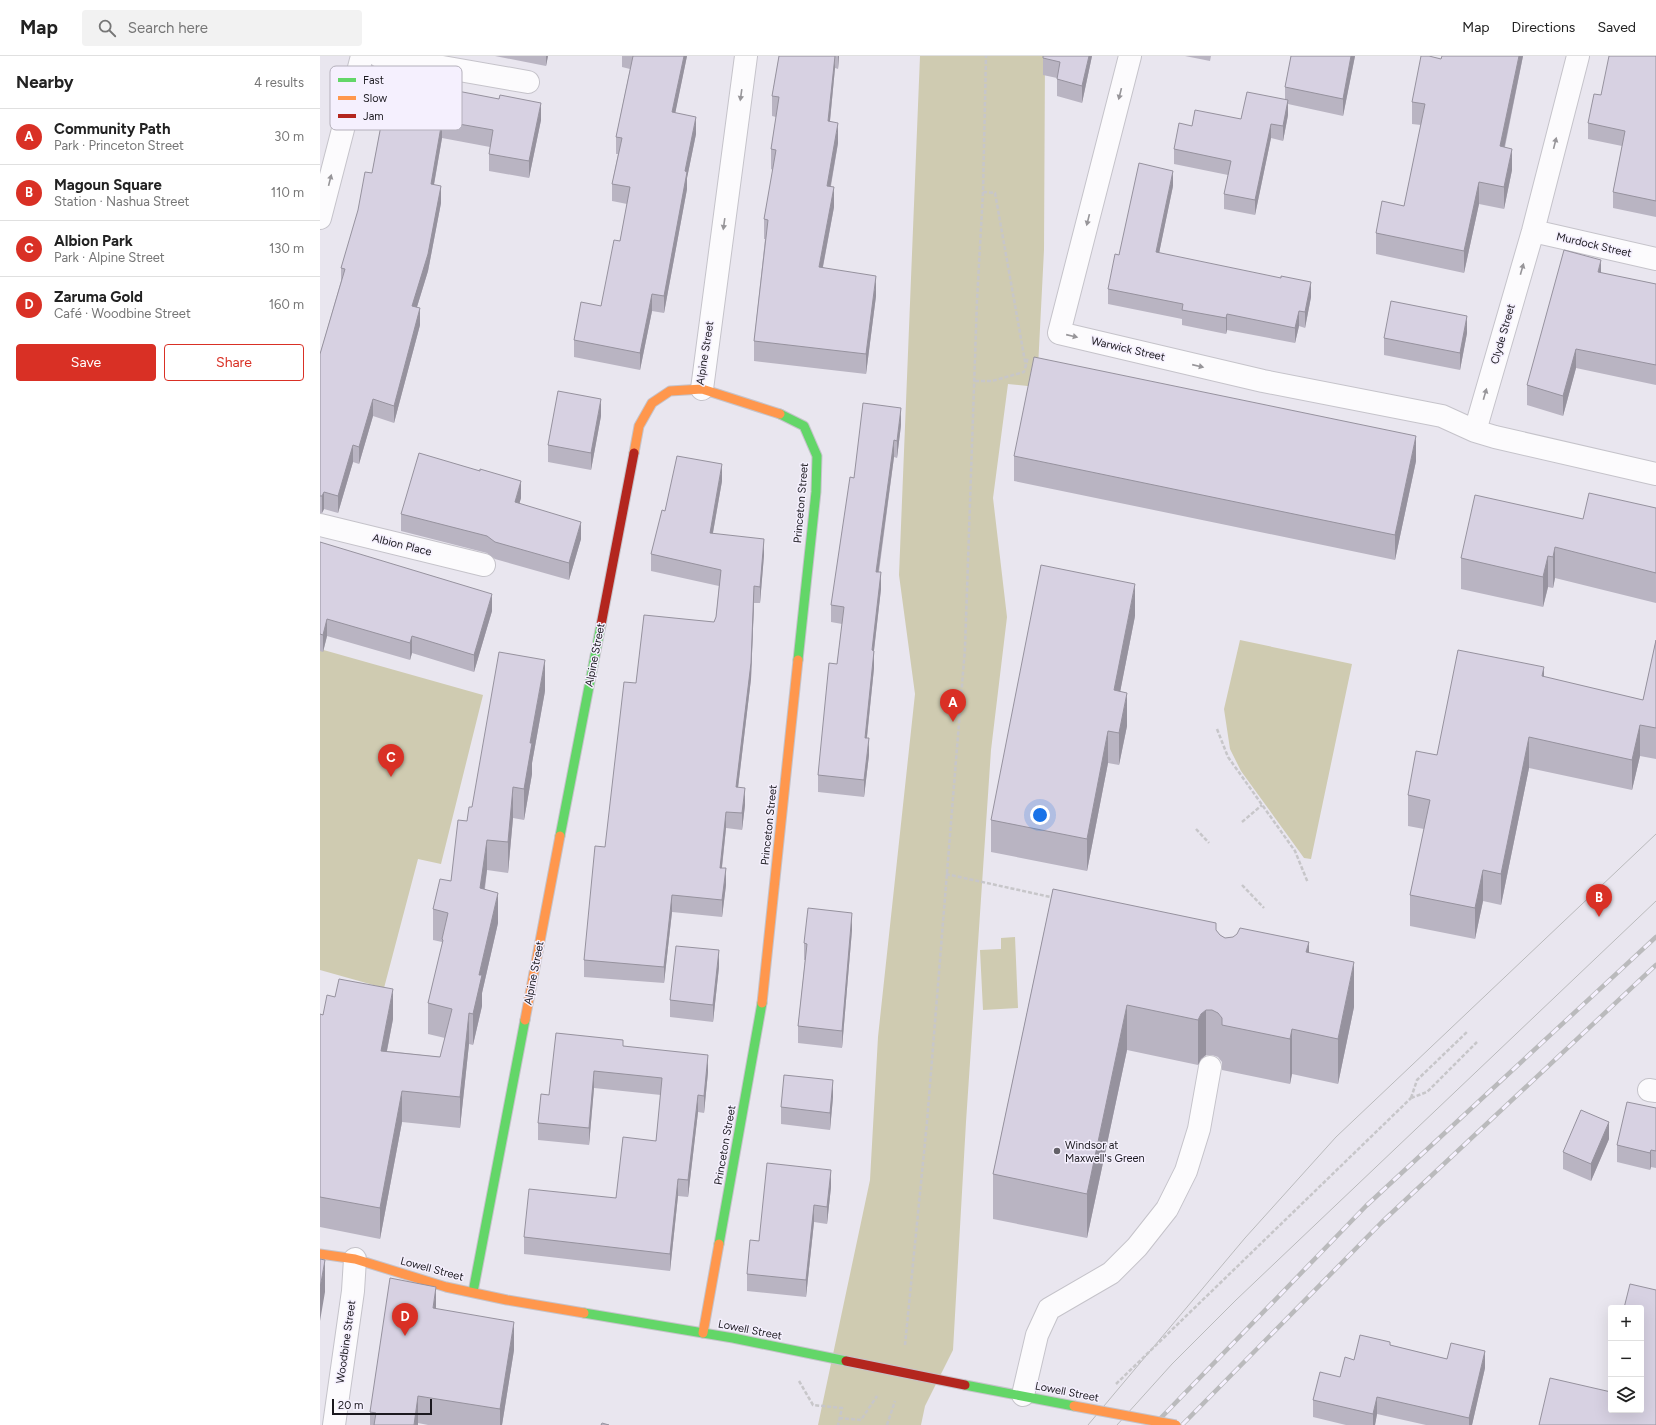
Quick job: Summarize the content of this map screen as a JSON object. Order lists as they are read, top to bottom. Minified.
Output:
{"streets":{"street":["Murdock Street","Clyde Street","Warwick Street","Alpine Street","Princeton Street","Albion Place","Lowell Street","Woodbine Street"]},"crossings":[["Murdock Street","Clyde Street"],["Clyde Street","Warwick Street"],["Alpine Street","Princeton Street"],["Alpine Street","Lowell Street"],["Princeton Street","Lowell Street"],["Lowell Street","Woodbine Street"]],"one_way":["Clyde Street"],"places":["Windsor at Maxwell's Green"],"legend":["Fast","Slow","Jam"],"scale_bar":"20 m","page":{"header":"Map","search":"Search here","nav":["Map","Directions","Saved"],"heading":["Nearby","4 results"],"list":[{"mark":"A","name":"Community Path","note":"Park · Princeton Street","value":"30 m"},{"mark":"B","name":"Magoun Square","note":"Station · Nashua Street","value":"110 m"},{"mark":"C","name":"Albion Park","note":"Park · Alpine Street","value":"130 m"},{"mark":"D","name":"Zaruma Gold","note":"Café · Woodbine Street","value":"160 m"}],"buttons":["Save","Share"],"pins":["A","C","B","D"],"map_buttons":["+","−"],"scale":"20 m"}}
